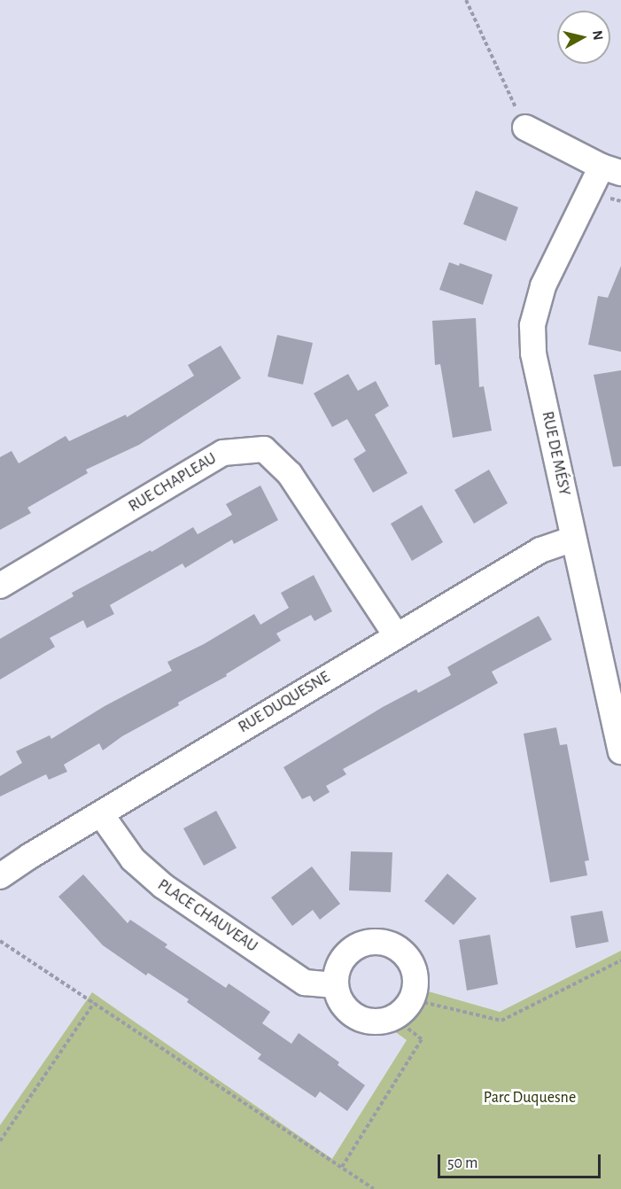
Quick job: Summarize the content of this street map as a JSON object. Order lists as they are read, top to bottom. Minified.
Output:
{"streets":{"street":["RUE DE MÉSY","RUE CHAPLEAU","RUE DUQUESNE","PLACE CHAUVEAU"]},"crossings":[["RUE DE MÉSY","RUE DUQUESNE"],["RUE CHAPLEAU","RUE DUQUESNE"],["RUE DUQUESNE","PLACE CHAUVEAU"]],"parks":["Parc Duquesne"],"scale_bar":"50 m","north":"right"}
